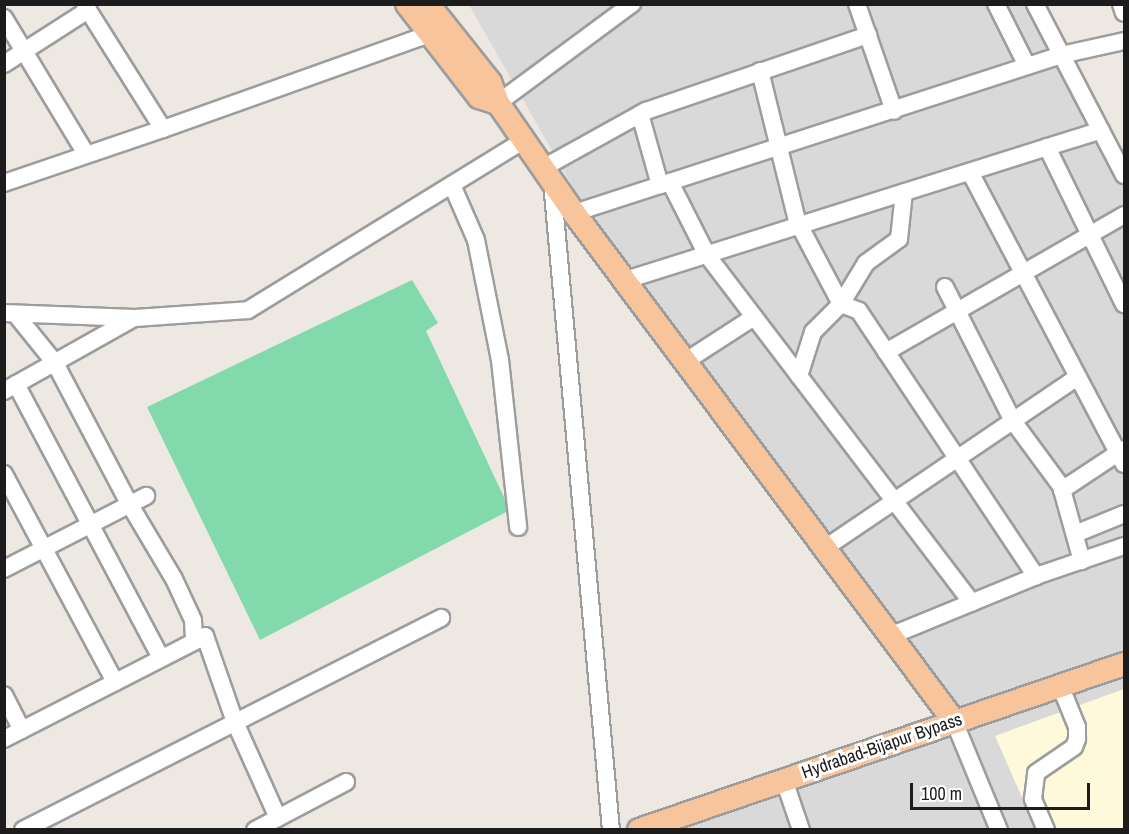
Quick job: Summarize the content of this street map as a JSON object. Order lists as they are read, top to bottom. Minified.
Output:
{"streets":{"main road":["Hydrabad-Bijapur Bypass"]},"scale_bar":"100 m"}
